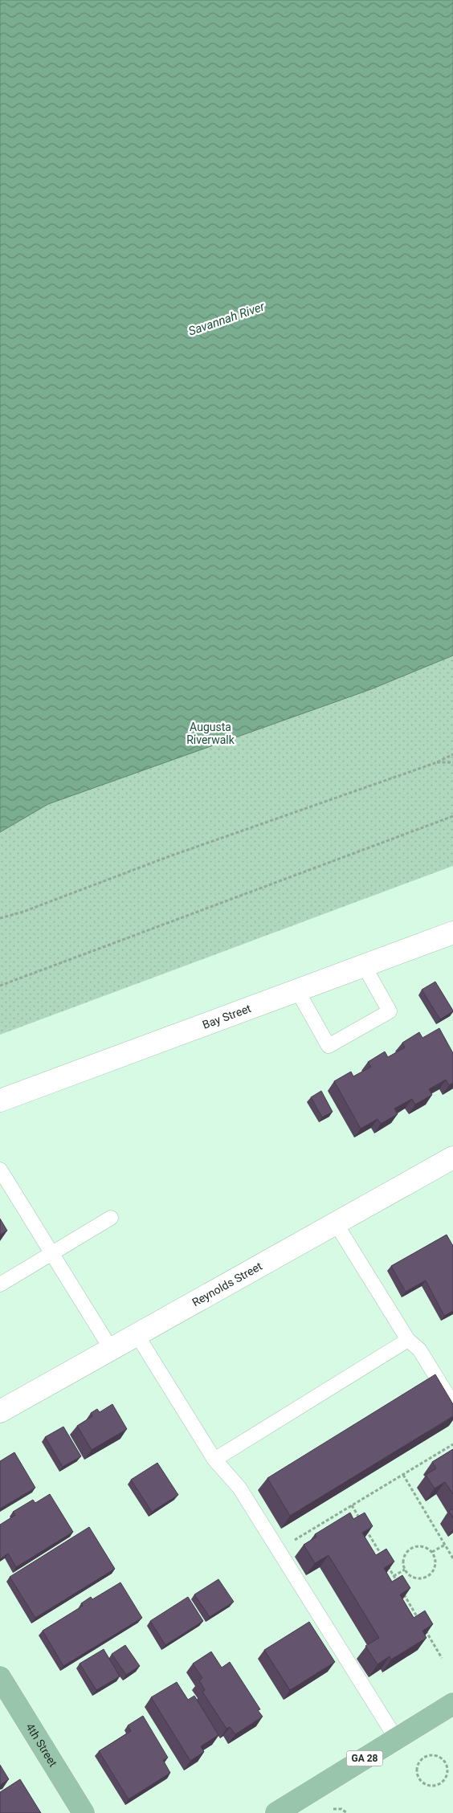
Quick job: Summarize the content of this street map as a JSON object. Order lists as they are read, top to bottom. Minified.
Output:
{"streets":{"main road":["4th Street","GA 28"],"street":["Bay Street","Reynolds Street"]},"water":["Savannah River"],"parks":["Augusta Riverwalk"]}
